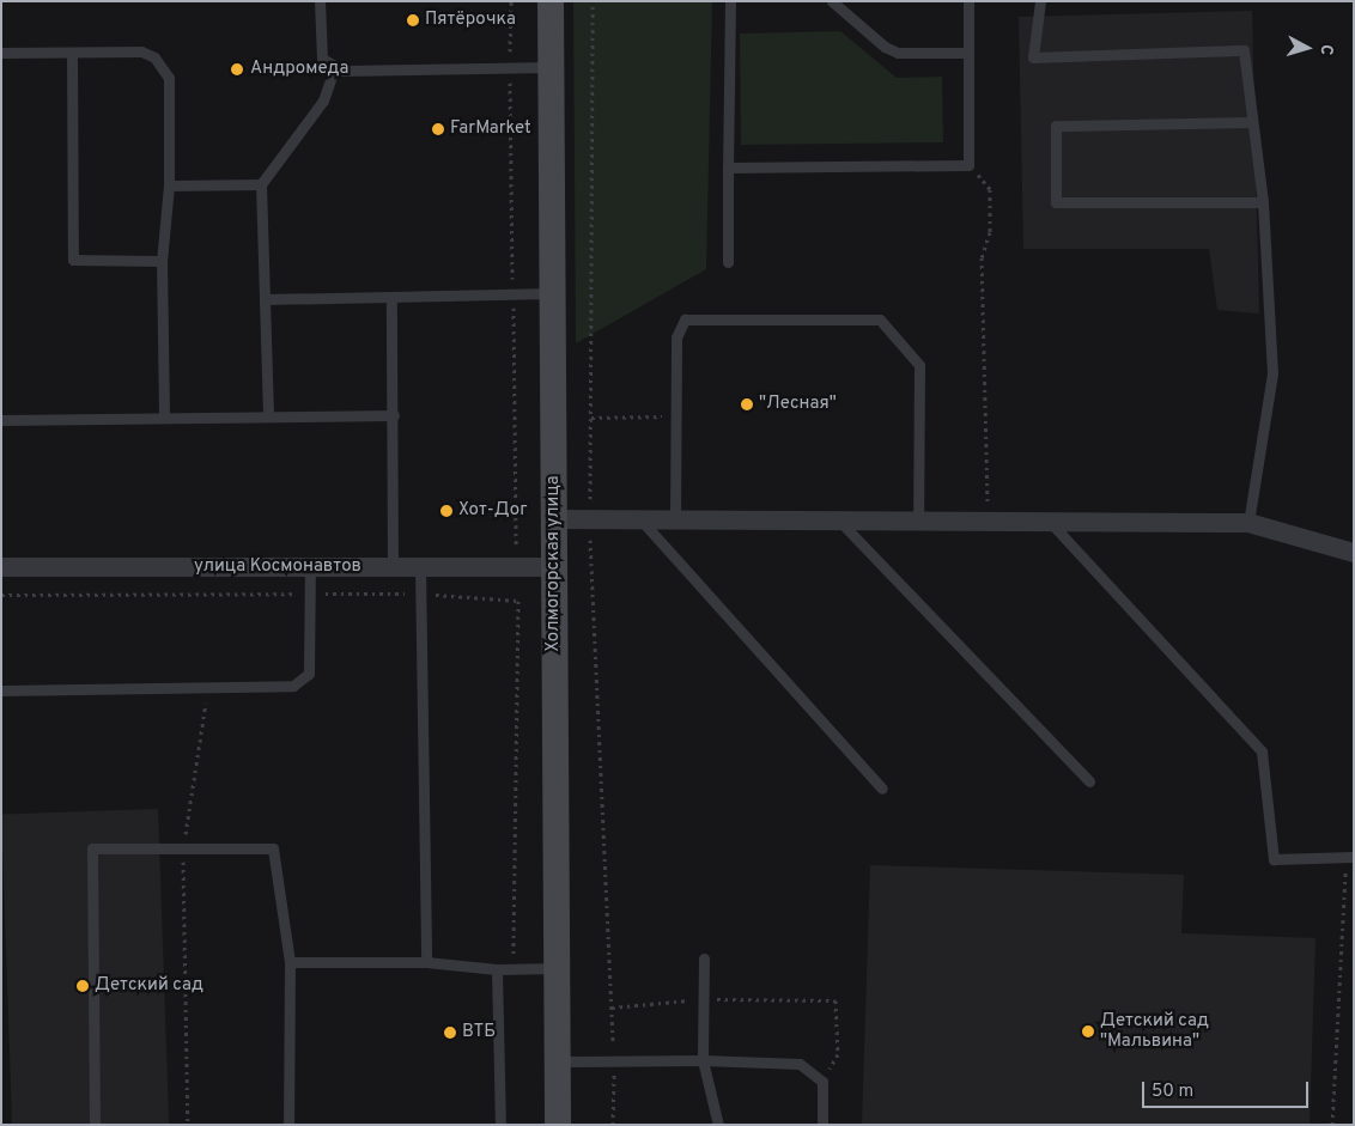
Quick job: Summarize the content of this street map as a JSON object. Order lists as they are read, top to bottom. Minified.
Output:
{"streets":{"street":["Холмогорская улица","улица Космонавтов"]},"crossings":[["Холмогорская улица","улица Космонавтов"]],"places":["Пятёрочка","Андромеда","FarMarket","\"Лесная\"","Хот-Дог","Детский сад","Детский сад \"Мальвина\"","ВТБ"],"scale_bar":"50 m","north":"right"}
